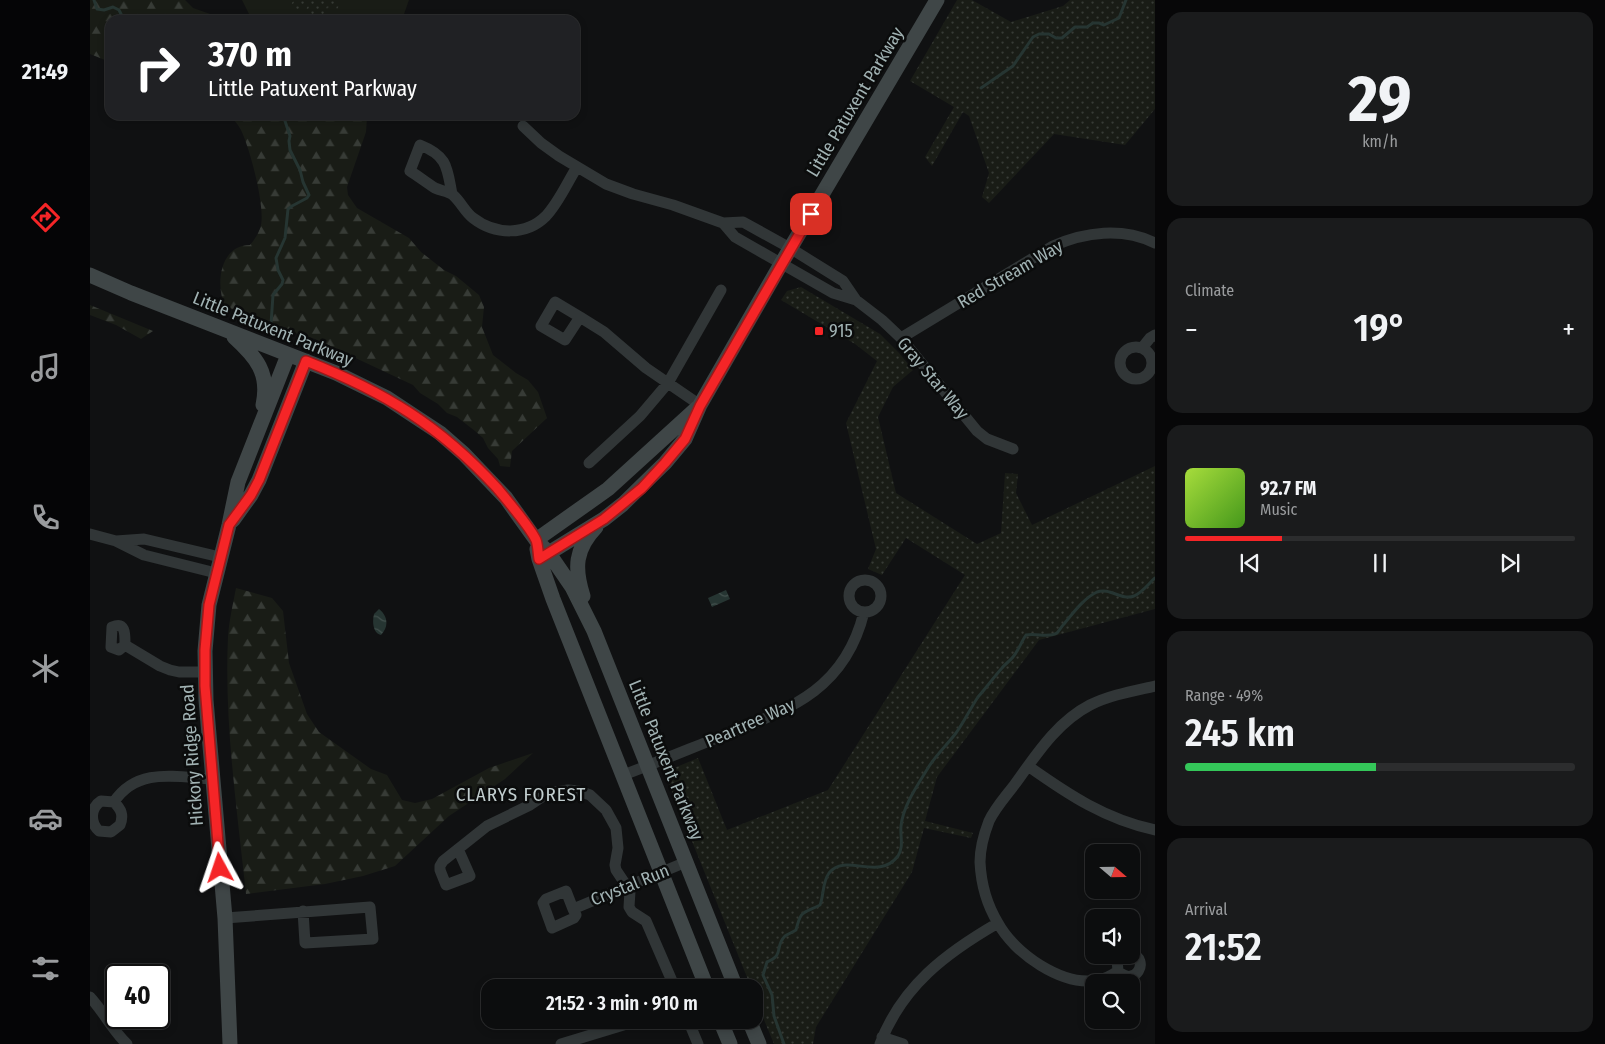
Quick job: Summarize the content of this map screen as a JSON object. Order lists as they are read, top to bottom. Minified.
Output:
{"streets":{"street":["Little Patuxent Parkway","Red Stream Way","Gray Star Way","Peartree Way","Hickory Ridge Road","Crystal Run"]},"crossings":[["Little Patuxent Parkway","Gray Star Way"],["Little Patuxent Parkway","Peartree Way"],["Little Patuxent Parkway","Hickory Ridge Road"],["Little Patuxent Parkway","Crystal Run"],["Red Stream Way","Gray Star Way"]],"districts":["CLARYS FOREST"],"places":{"transit":["915"]},"north":"right","page":{"tabs":"21:49","tile":[["29","km/h"],"Climate",["Range · 49%","245 km"],["Arrival","21:52"]],"turn":["370 m","Little Patuxent Parkway"],"heat":["−","19°","+"],"song":["92.7 FM","Music"],"limit":"40","trip":"21:52 · 3 min · 910 m"}}
